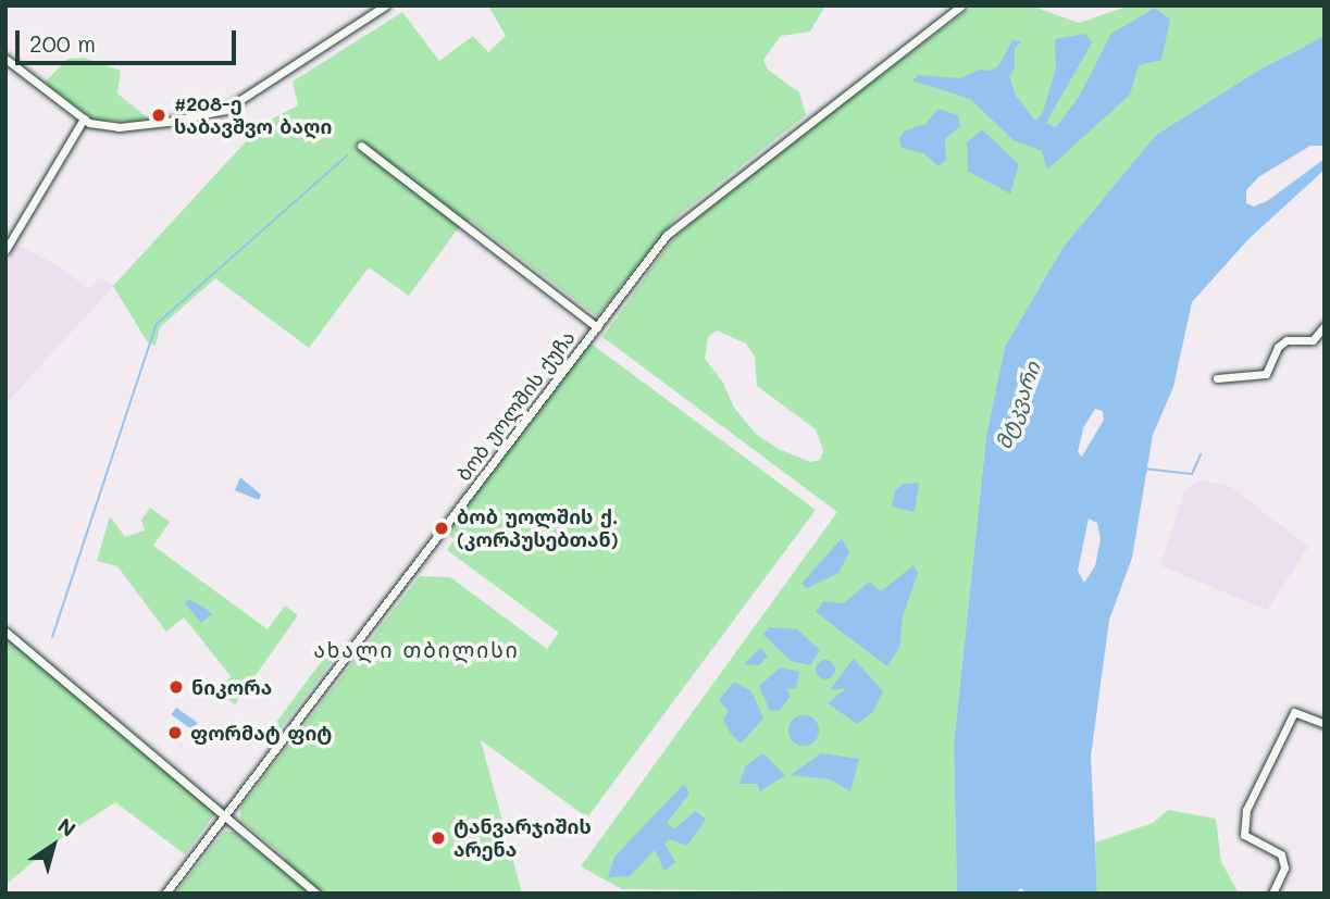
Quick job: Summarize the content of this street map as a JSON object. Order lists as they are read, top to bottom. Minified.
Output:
{"streets":{"street":["ბობ უოლშის ქუჩა"]},"districts":["ახალი თბილისი"],"water":["მტკვარი"],"places":["#208-ე საბავშვო ბაღი","ბობ უოლშის ქ. (კორპუსებთან)","ნიკორა","ფორმატ ფიტ","ტანვარჯიშის არენა"],"scale_bar":"200 m","north":"top right"}
